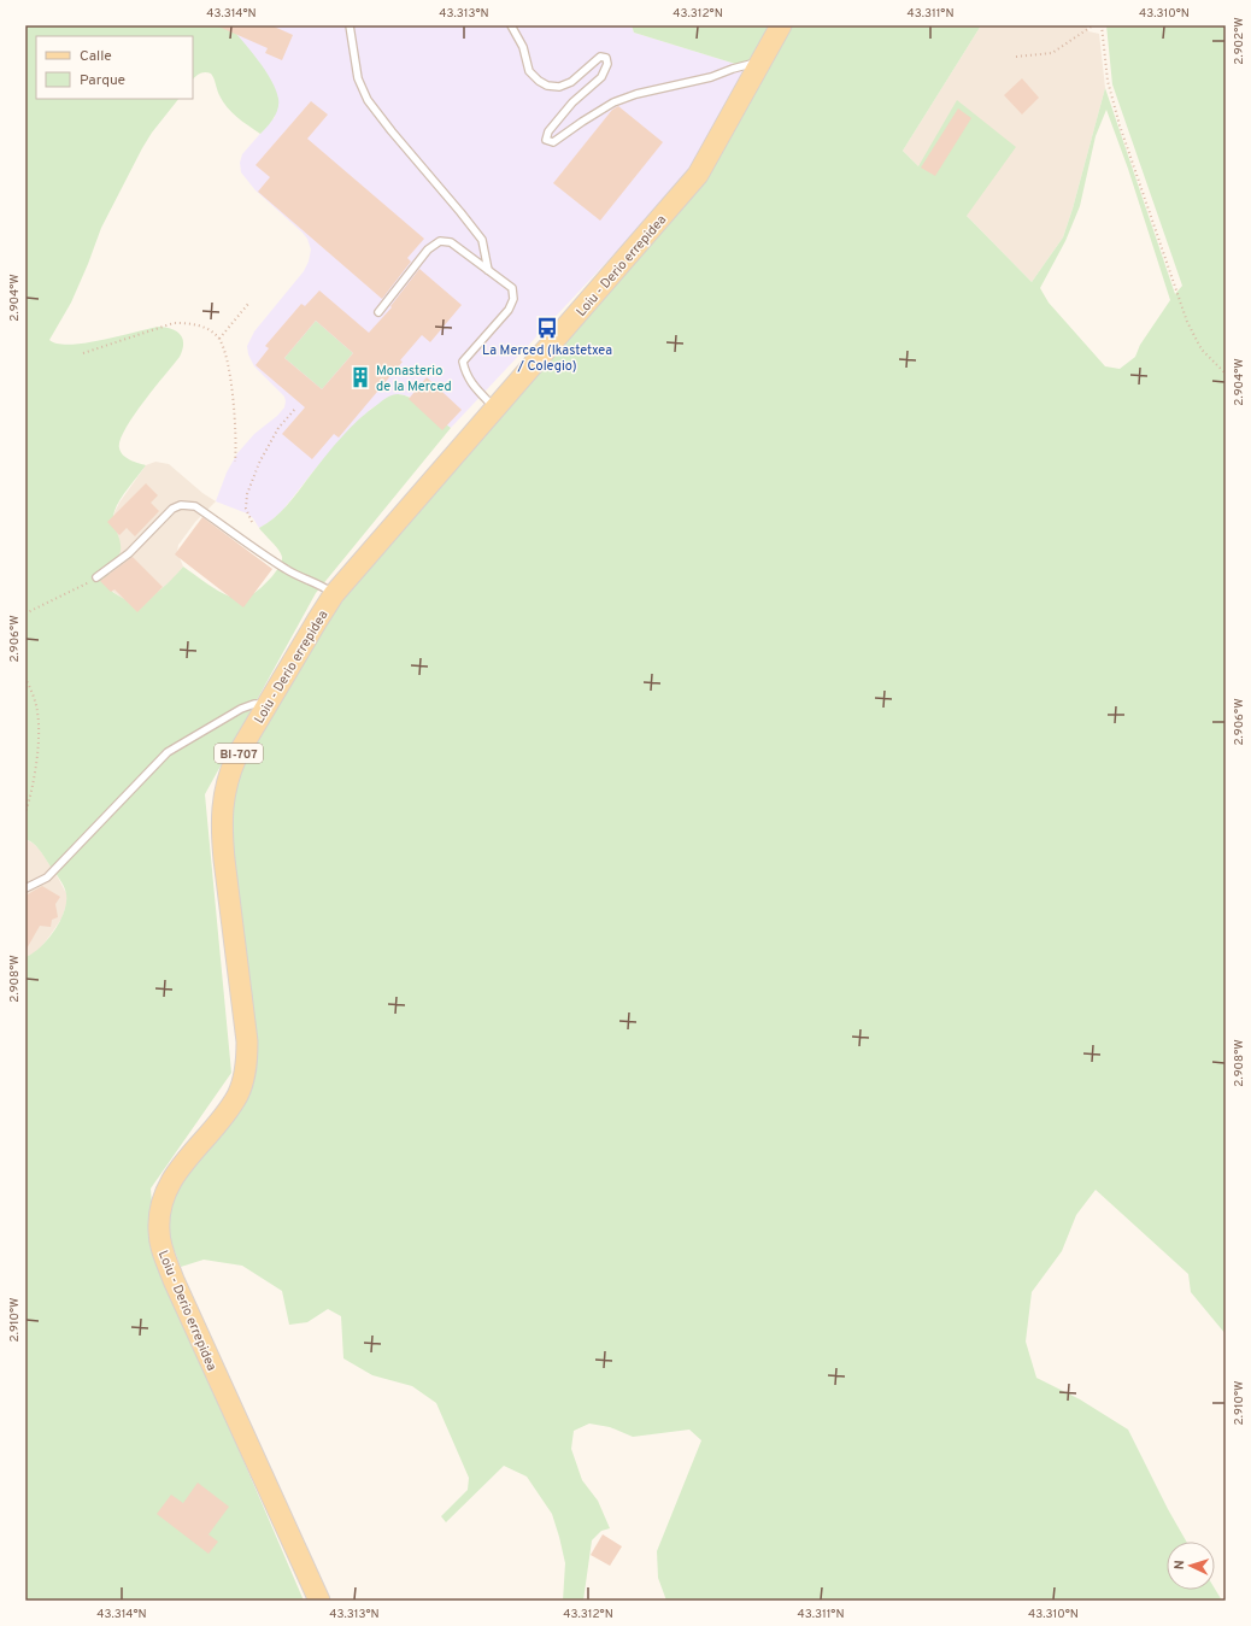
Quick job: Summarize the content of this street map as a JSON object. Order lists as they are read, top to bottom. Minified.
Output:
{"streets":{"main road":["Loiu - Derio errepidea","BI-707"]},"places":{"bus stop":["La Merced (Ikastetxea / Colegio)"],"building":["Monasterio de la Merced"]},"legend":["Calle","Parque"],"north":"left","coordinates":["43.314°N","43.313°N","43.312°N","43.311°N","43.310°N","2.902°W","2.904°W","2.906°W","2.908°W","2.910°W"]}
